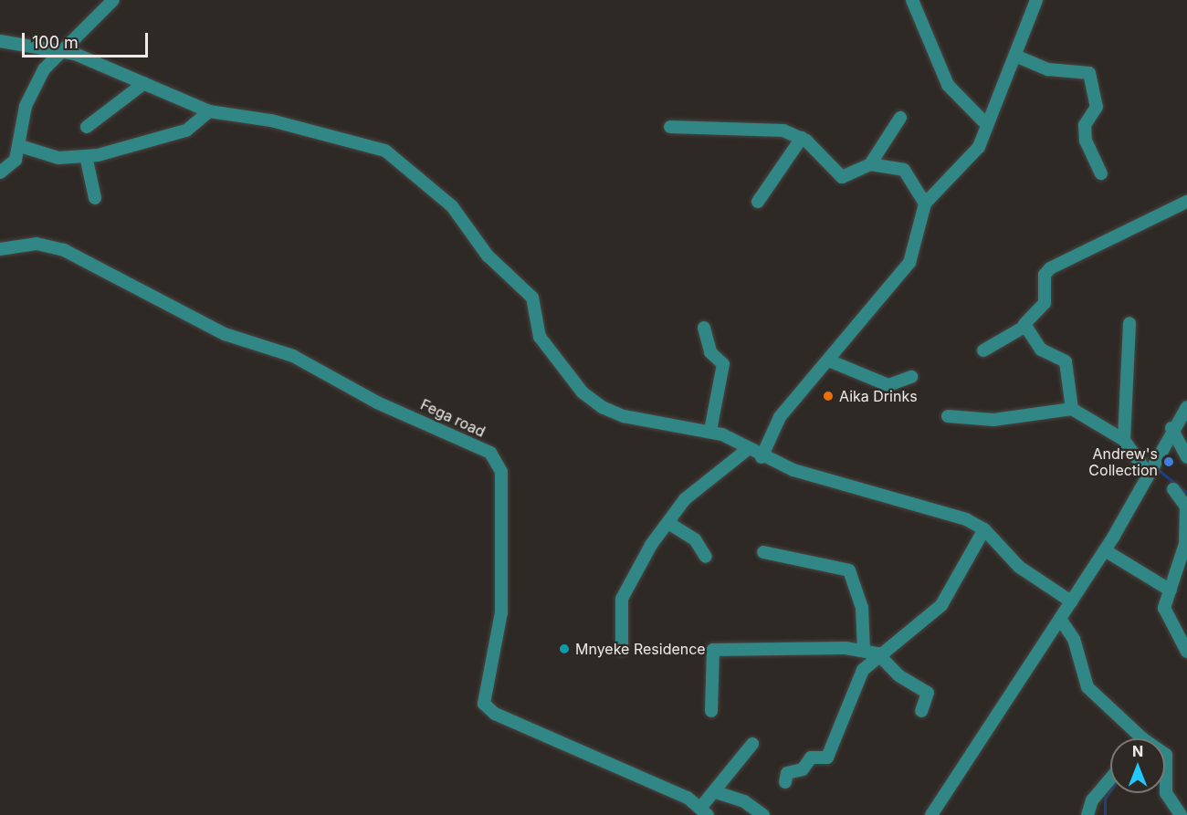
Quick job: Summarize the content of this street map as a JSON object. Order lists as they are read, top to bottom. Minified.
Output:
{"streets":{"street":["Fega road"]},"places":["Aika Drinks","Andrew's Collection","Mnyeke Residence"],"scale_bar":"100 m","north":"top"}
